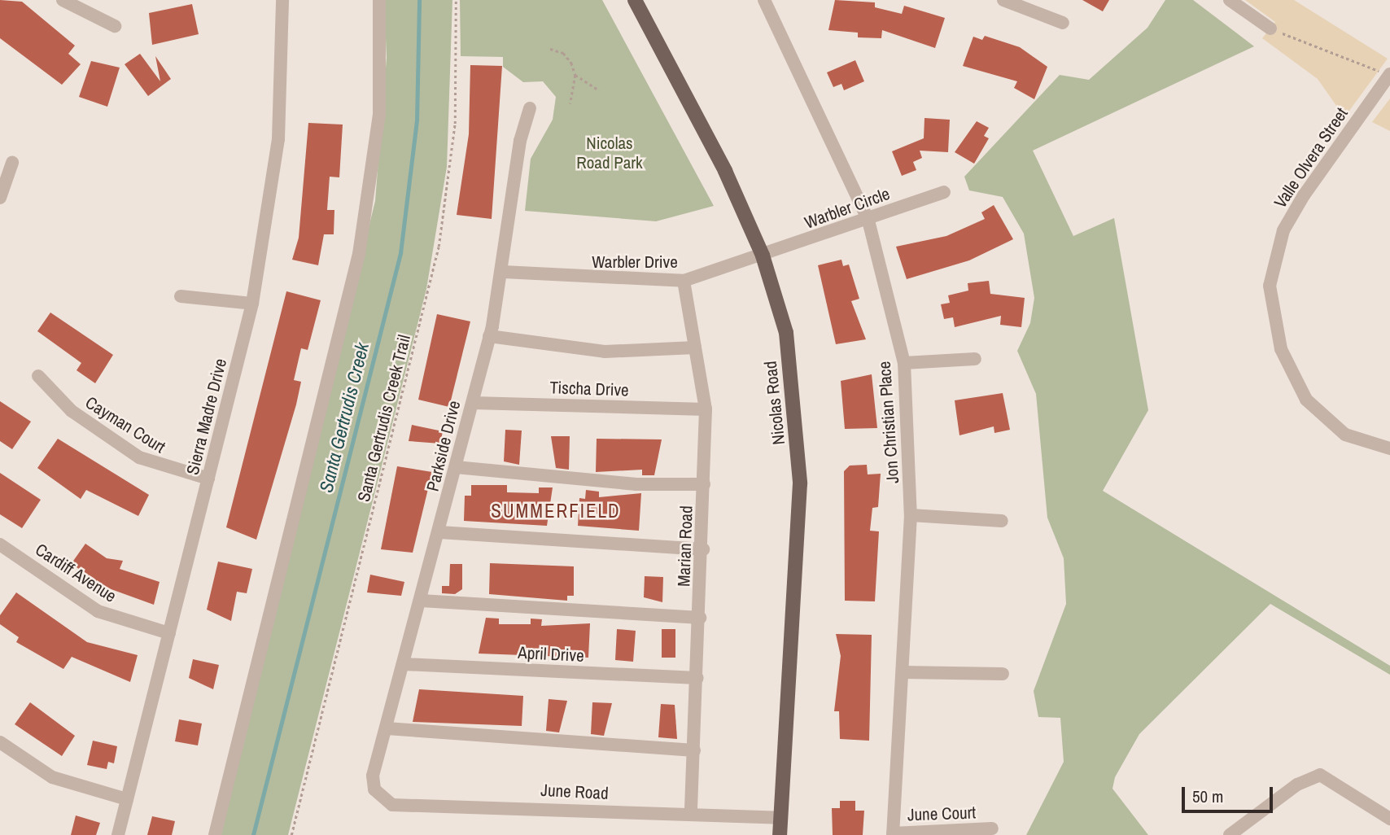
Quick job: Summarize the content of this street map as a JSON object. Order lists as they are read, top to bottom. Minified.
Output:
{"streets":{"main road":["Nicolas Road"],"street":["Valle Olvera Street","Warbler Circle","Warbler Drive","Tischa Drive","Sierra Madre Drive","Jon Christian Place","Cayman Court","Parkside Drive","Marian Road","Cardiff Avenue","April Drive","June Road","June Court"],"path":["Santa Gertrudis Creek Trail"]},"crossings":[["Warbler Circle","Warbler Drive"],["Warbler Circle","Nicolas Road"],["Warbler Circle","Jon Christian Place"],["Warbler Drive","Nicolas Road"],["Warbler Drive","Parkside Drive"],["Warbler Drive","Marian Road"],["Tischa Drive","Parkside Drive"],["Tischa Drive","Marian Road"],["Nicolas Road","June Road"],["Sierra Madre Drive","Cayman Court"],["Sierra Madre Drive","Cardiff Avenue"],["Jon Christian Place","June Court"],["Parkside Drive","April Drive"],["Parkside Drive","June Road"],["Marian Road","April Drive"],["Marian Road","June Road"]],"districts":["SUMMERFIELD"],"water":["Santa Gertrudis Creek"],"parks":["Nicolas Road Park"],"scale_bar":"50 m"}
